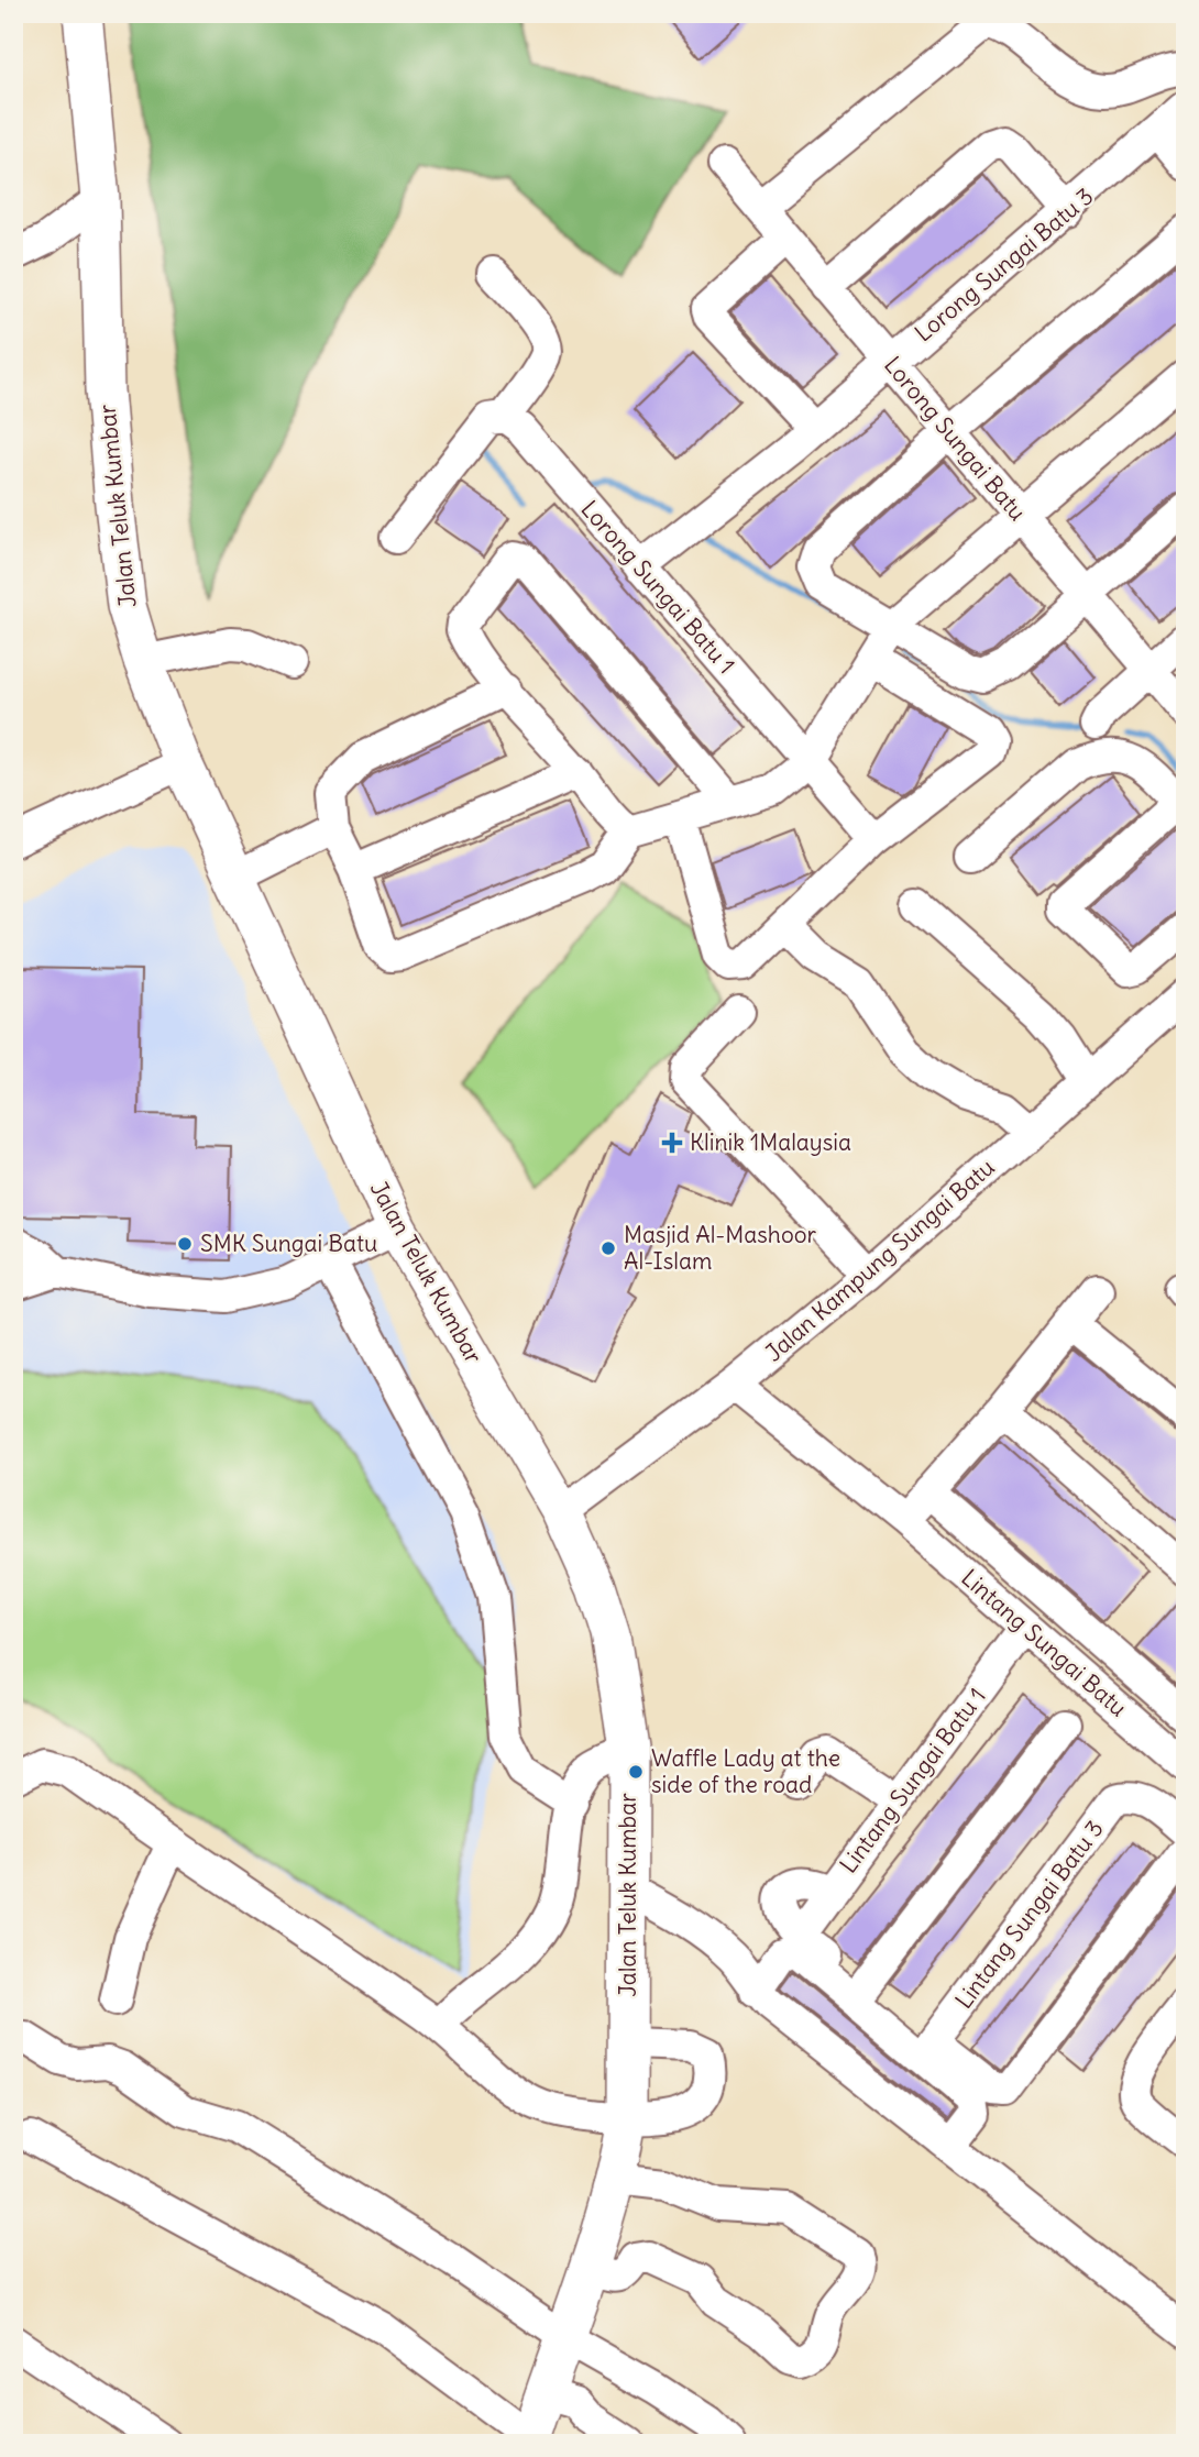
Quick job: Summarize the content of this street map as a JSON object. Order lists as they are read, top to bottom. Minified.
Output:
{"streets":{"main road":["Jalan Teluk Kumbar"],"street":["Lorong Sungai Batu 3","Lorong Sungai Batu","Lorong Sungai Batu 1","Jalan Kampung Sungai Batu","Lintang Sungai Batu","Lintang Sungai Batu 1","Lintang Sungai Batu 3"]},"crossings":[["Lorong Sungai Batu 3","Lorong Sungai Batu"],["Lorong Sungai Batu 3","Lorong Sungai Batu 1"],["Jalan Teluk Kumbar","Jalan Kampung Sungai Batu"],["Jalan Kampung Sungai Batu","Lintang Sungai Batu"],["Lintang Sungai Batu","Lintang Sungai Batu 1"]],"places":{"health":["Klinik 1Malaysia"],"other":["SMK Sungai Batu","Masjid Al-Mashoor Al-Islam","Waffle Lady at the side of the road"]}}
